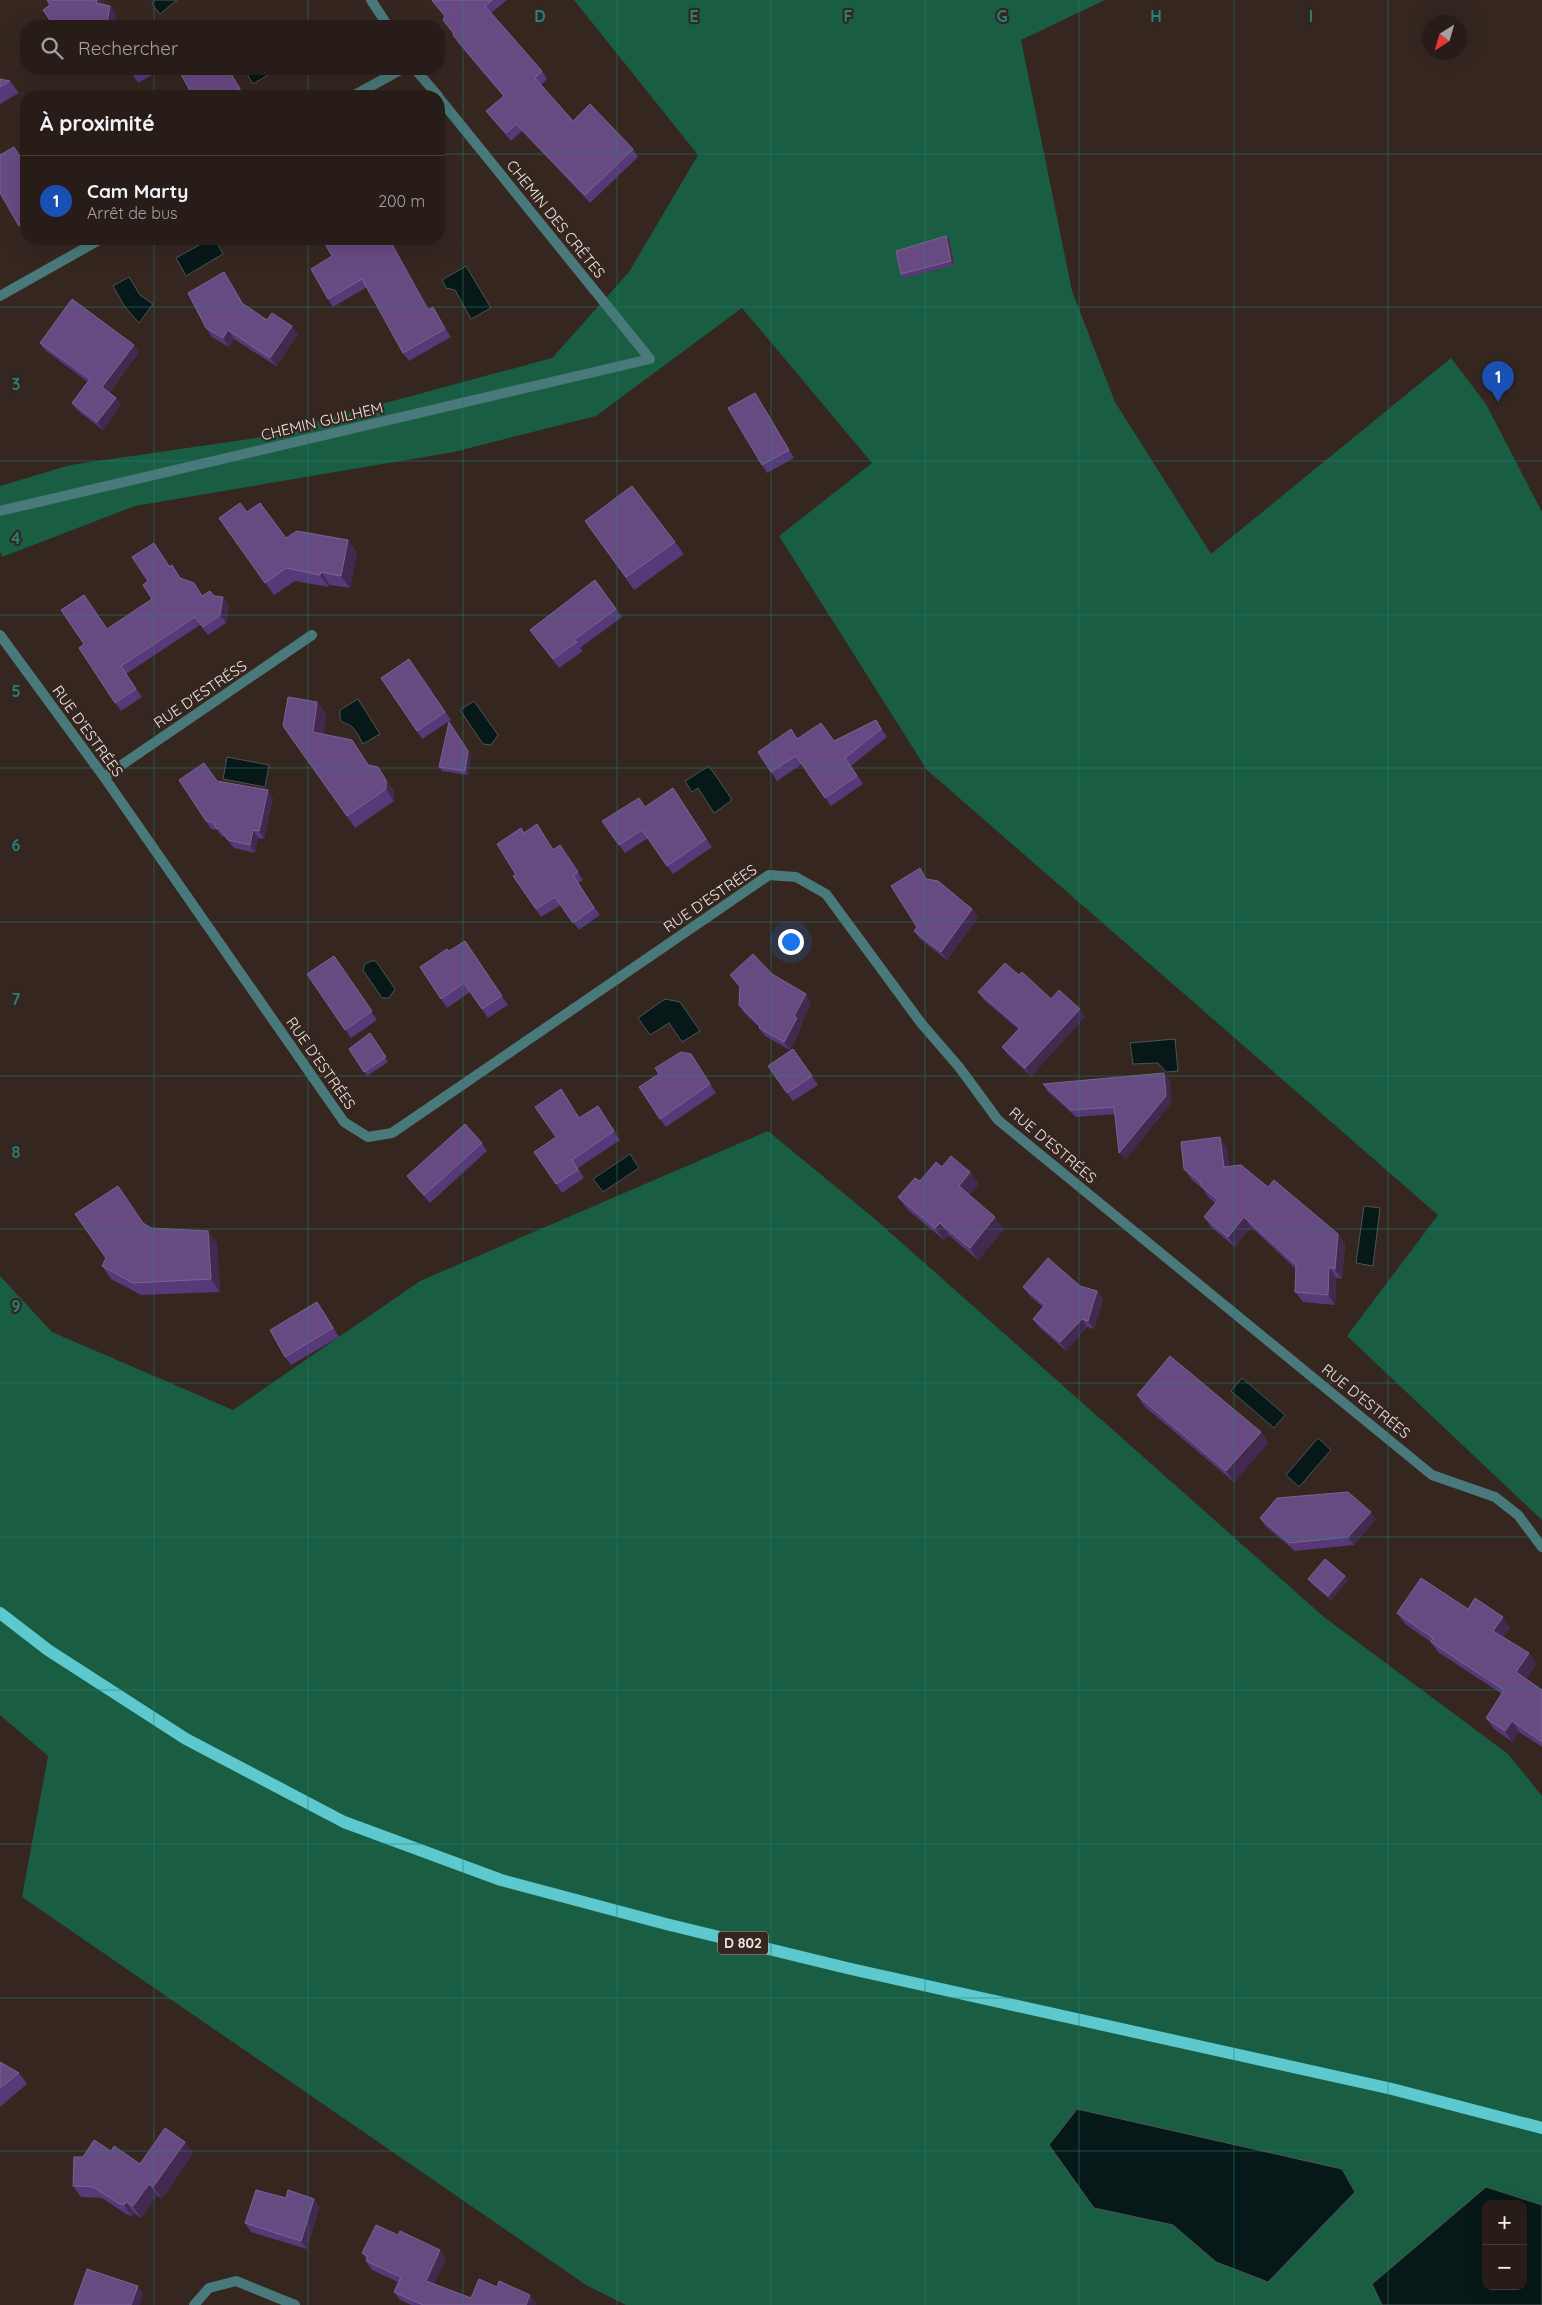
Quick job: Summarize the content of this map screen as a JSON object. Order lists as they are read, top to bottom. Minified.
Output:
{"streets":{"main road":["D 802"],"street":["CHEMIN DES CRÊTES","CHEMIN GUILHEM","RUE D'ESTRÉSS","RUE D’ESTRÉES"]},"crossings":[["CHEMIN DES CRÊTES","CHEMIN GUILHEM"],["RUE D'ESTRÉSS","RUE D’ESTRÉES"]],"north":"bottom left","page":{"search":"Rechercher","heading":"À proximité","list":[{"mark":"1","name":"Cam Marty","note":"Arrêt de bus","value":"200 m"}],"pins":"1","map_buttons":["+","−"]},"grid":{"columns":["D","E","F","G","H","I"],"rows":["3","4","5","6","7","8","9"]}}
